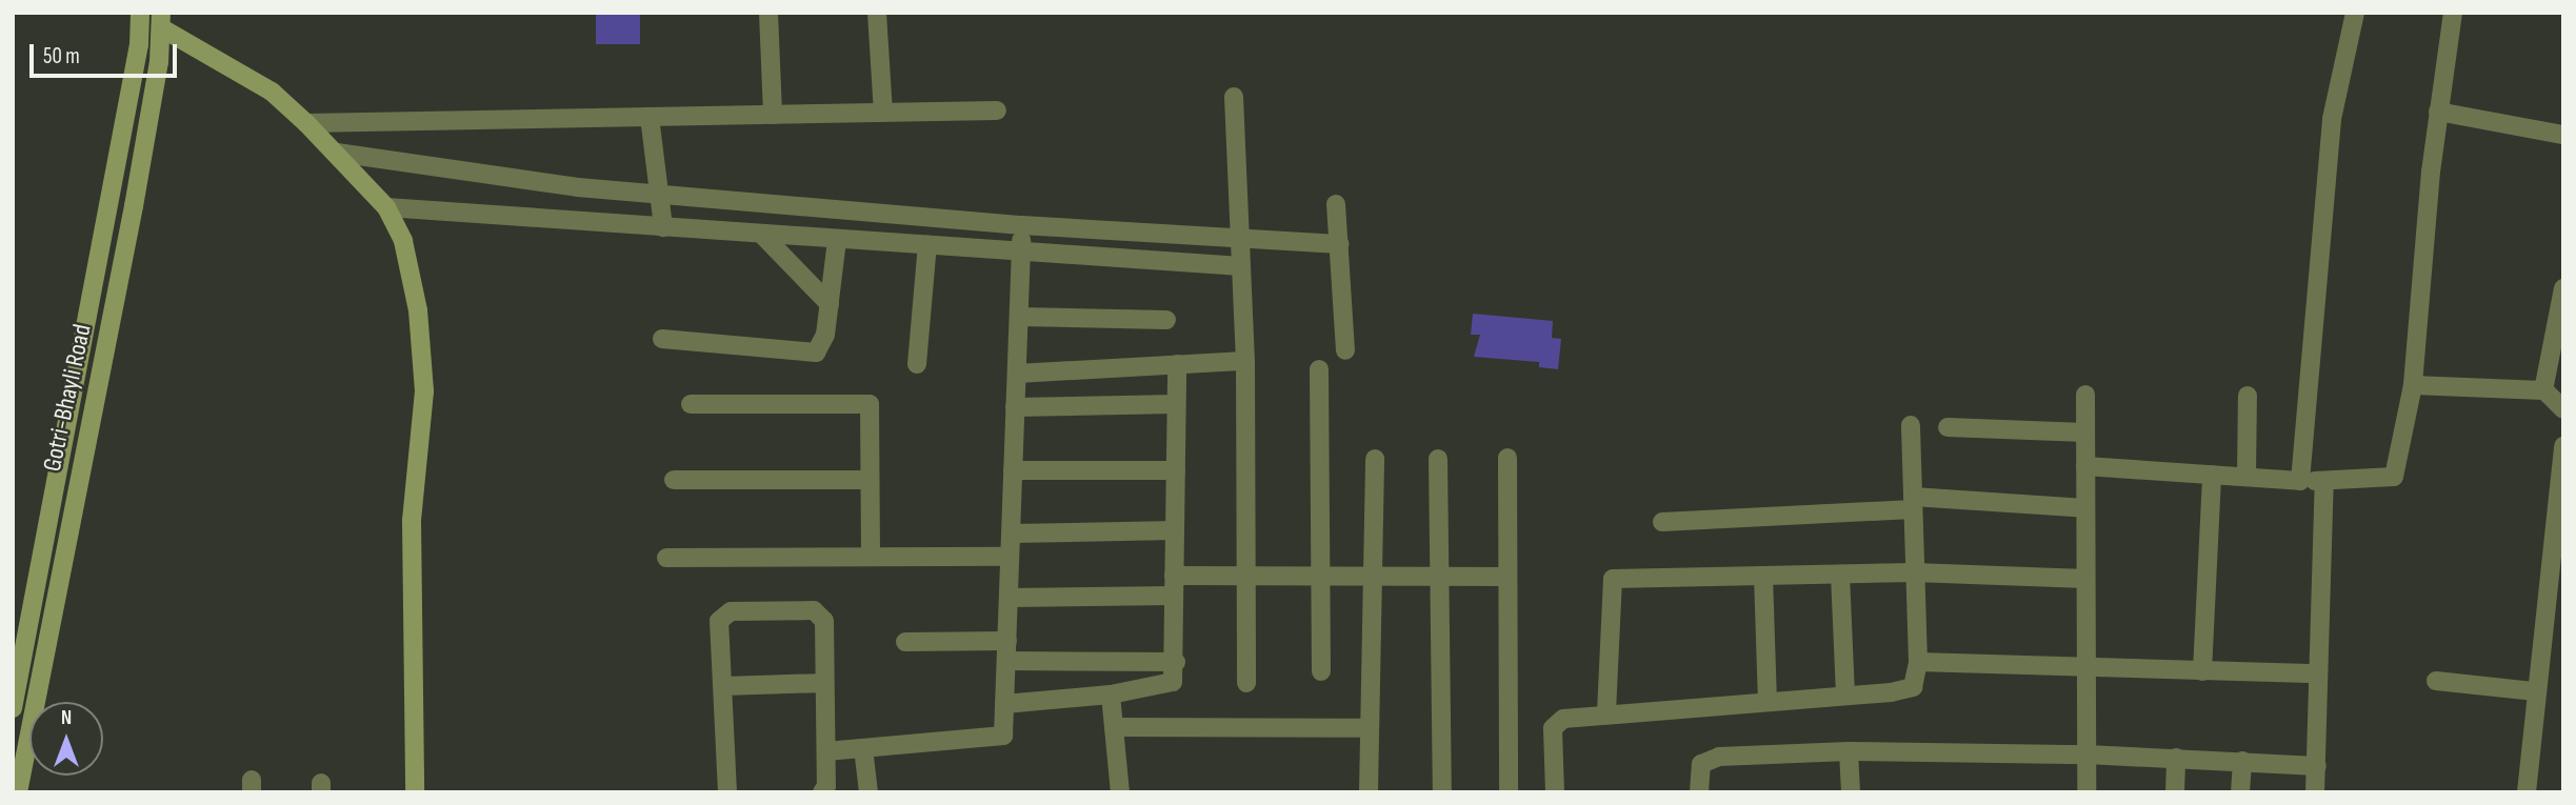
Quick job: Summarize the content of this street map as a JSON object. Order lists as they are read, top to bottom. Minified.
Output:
{"streets":{"street":["Gotri-Bhayli Road"]},"scale_bar":"50 m","north":"top"}
